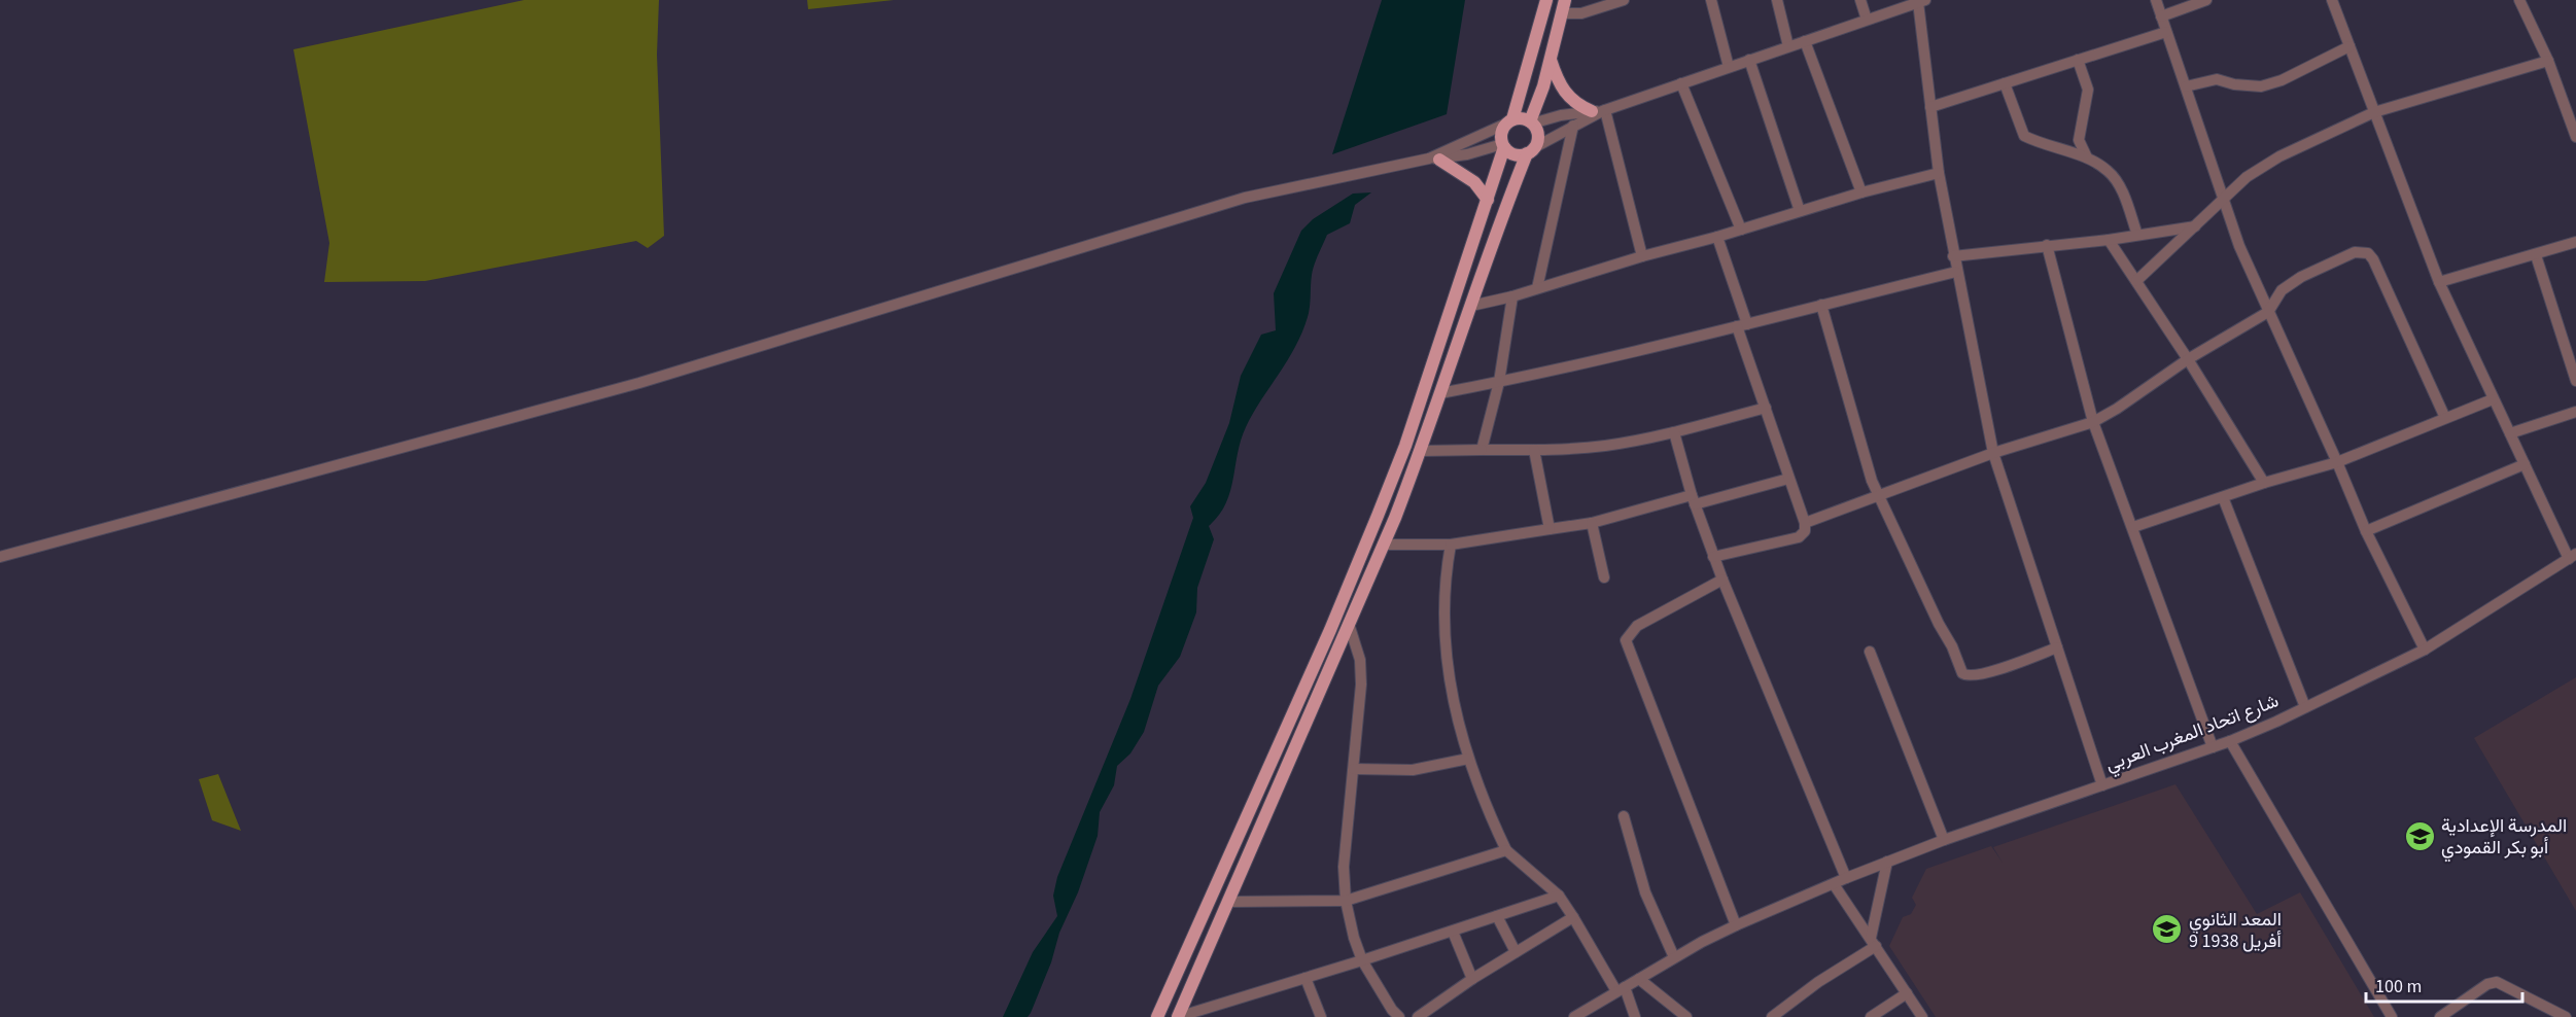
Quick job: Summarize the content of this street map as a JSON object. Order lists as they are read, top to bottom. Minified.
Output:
{"streets":{"street":["شارع اتحاد المغرب العربي"]},"places":{"school or university":["المدرسة الإعدادية أبو بكر القمودي","المعد الثانوي 9 أفريل 1938"]},"scale_bar":"100 m"}
